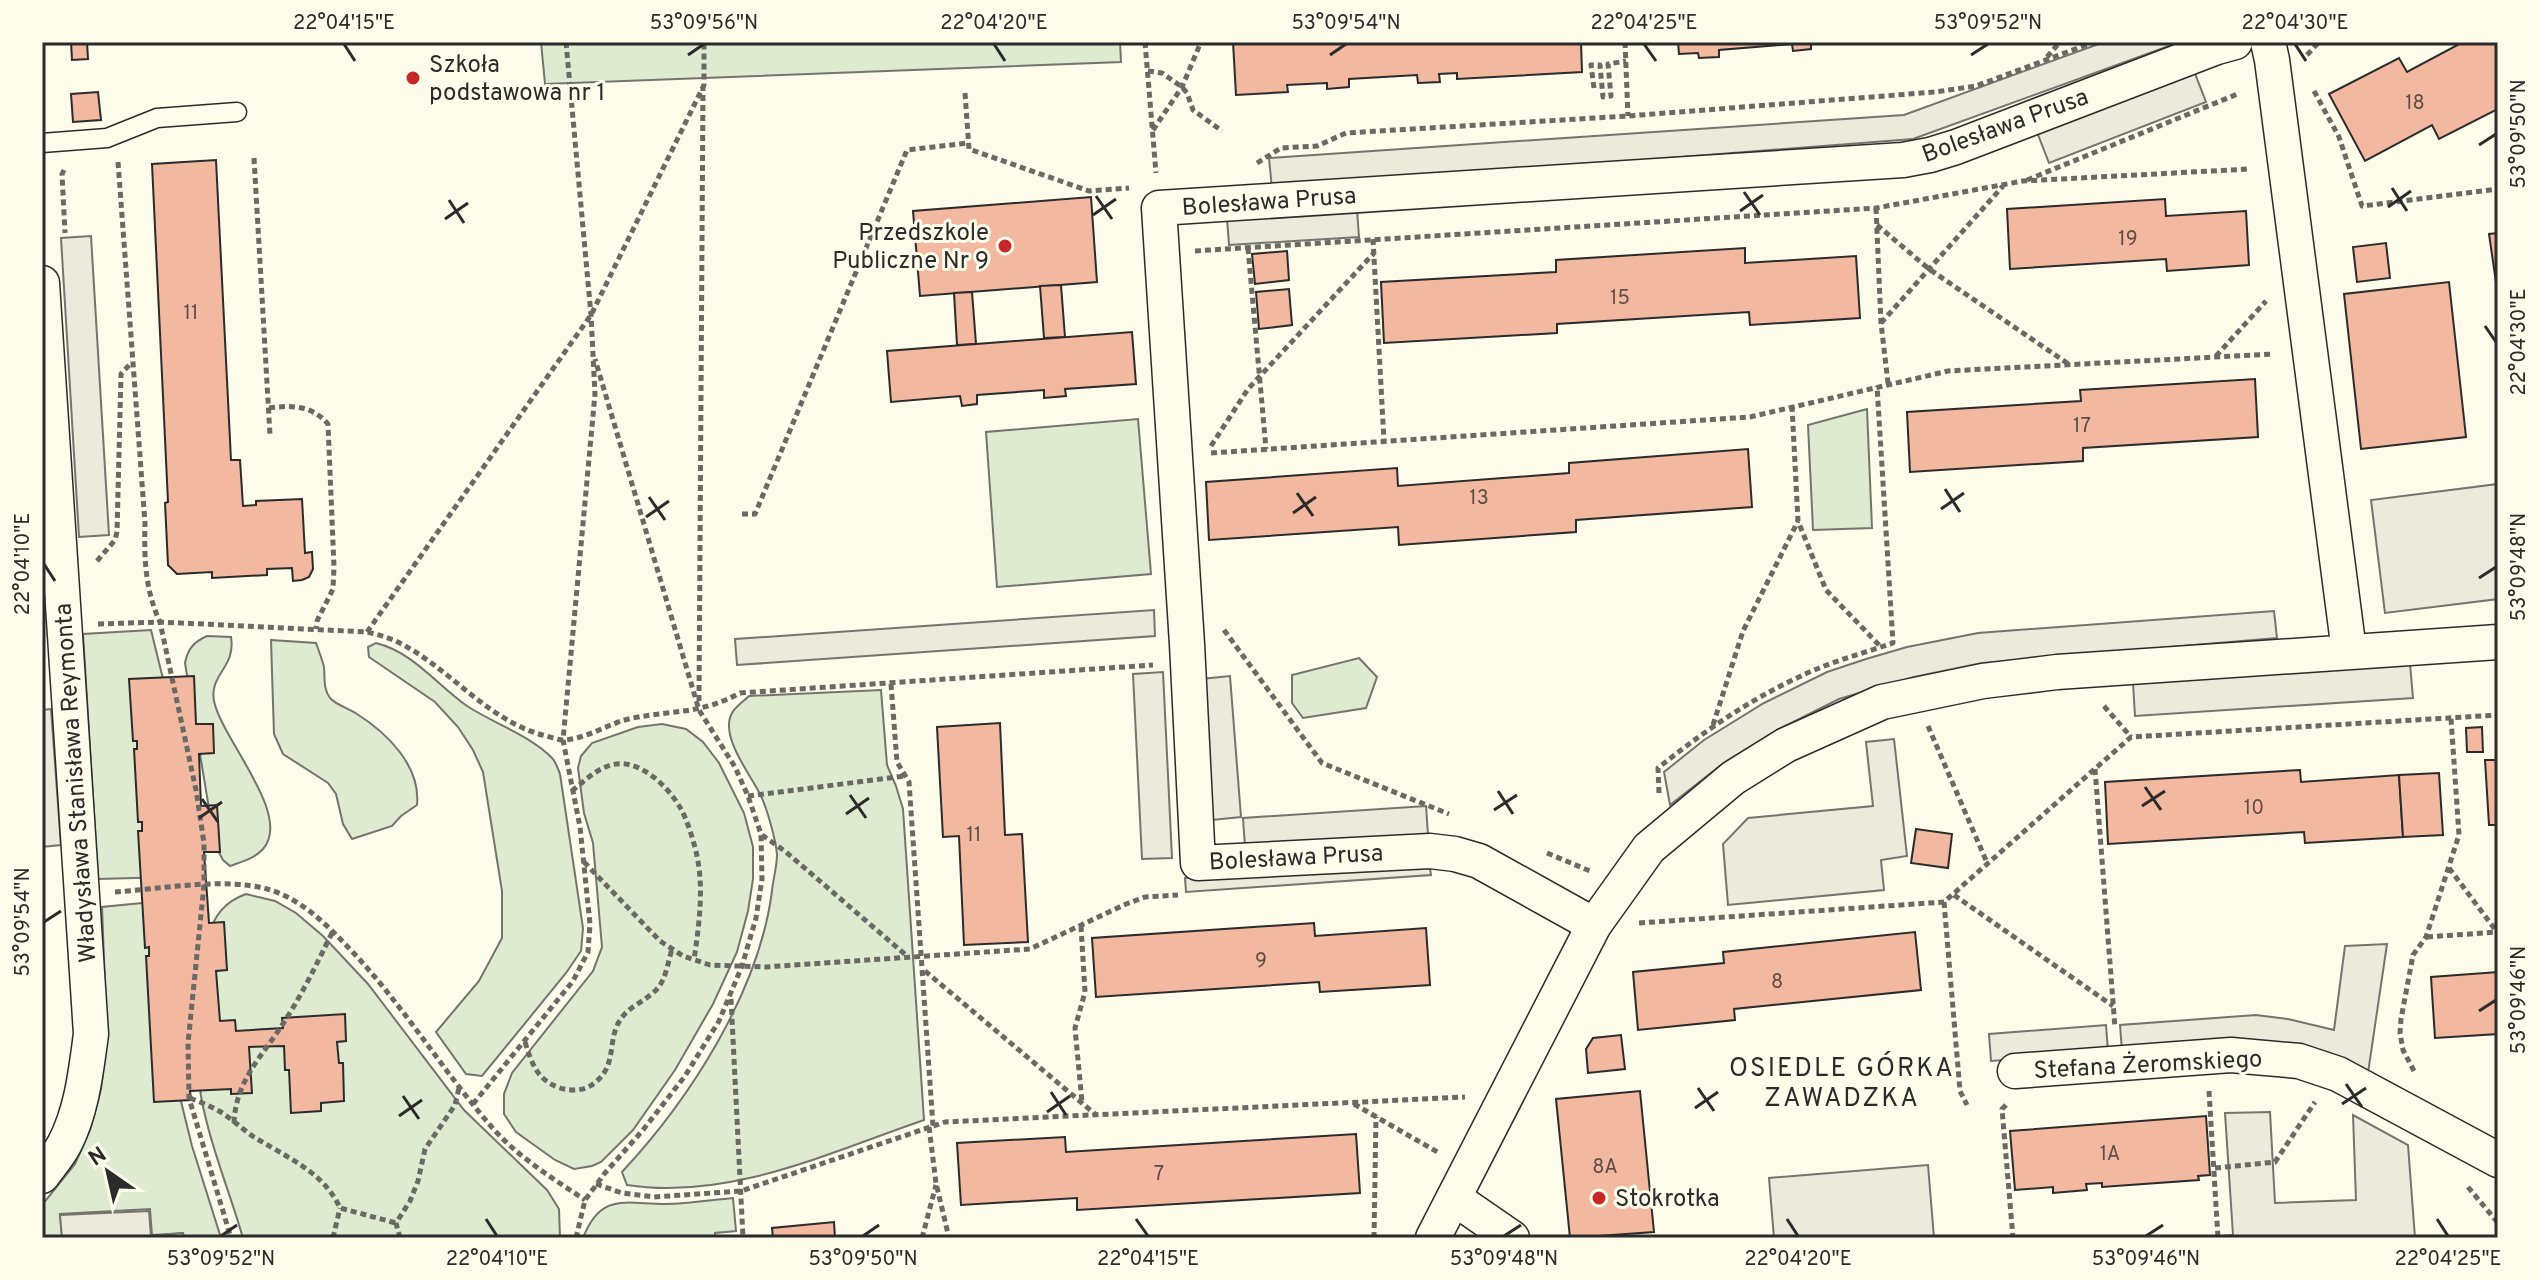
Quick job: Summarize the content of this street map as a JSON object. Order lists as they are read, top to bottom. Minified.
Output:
{"streets":{"street":["Bolesława Prusa","Władysława Stanisława Reymonta","Stefana Żeromskiego"]},"districts":["OSIEDLE GÓRKA ZAWADZKA"],"places":["Szkoła podstawowa nr 1","Przedszkole Publiczne Nr 9","Stokrotka"],"house_numbers":["18","19","15","11","17","13","10","11","9","8","1A","8A","7"],"north":"top left","coordinates":["22°04'15\"E","53°09'56\"N","22°04'20\"E","53°09'54\"N","22°04'25\"E","53°09'52\"N","22°04'30\"E","53°09'50\"N","22°04'10\"E","53°09'48\"N","53°09'46\"N"]}
